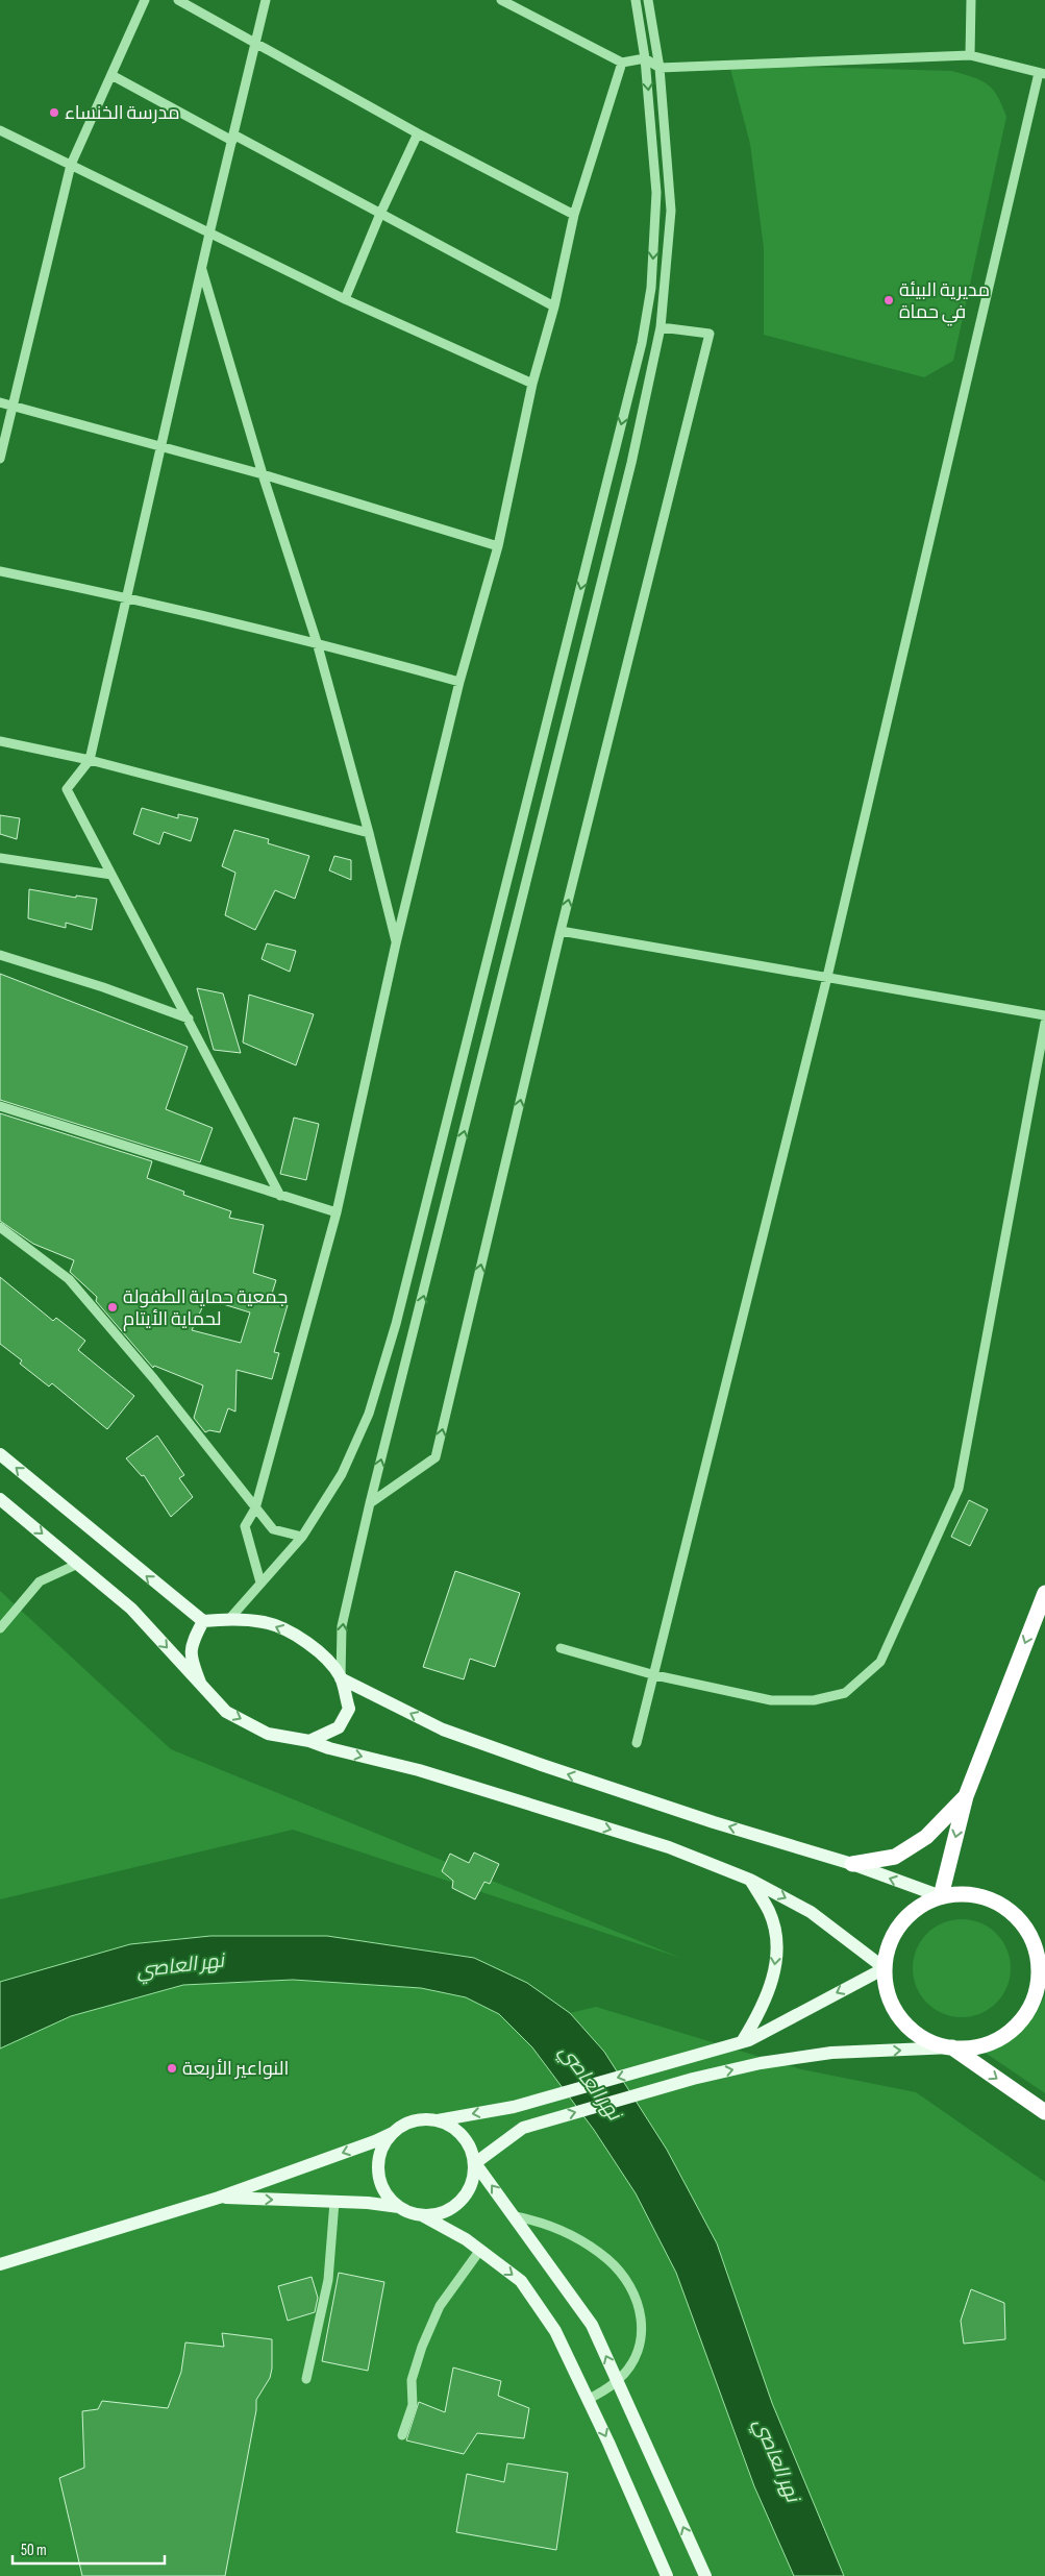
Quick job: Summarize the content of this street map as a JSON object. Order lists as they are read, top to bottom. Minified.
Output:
{"water":["نهر العاصي"],"places":["مدرسة الخنساء","مديرية البيئة في حماة","جمعية حماية الطفولة لحماية الأيتام","النواعير الأربعة"],"scale_bar":"50 m"}
